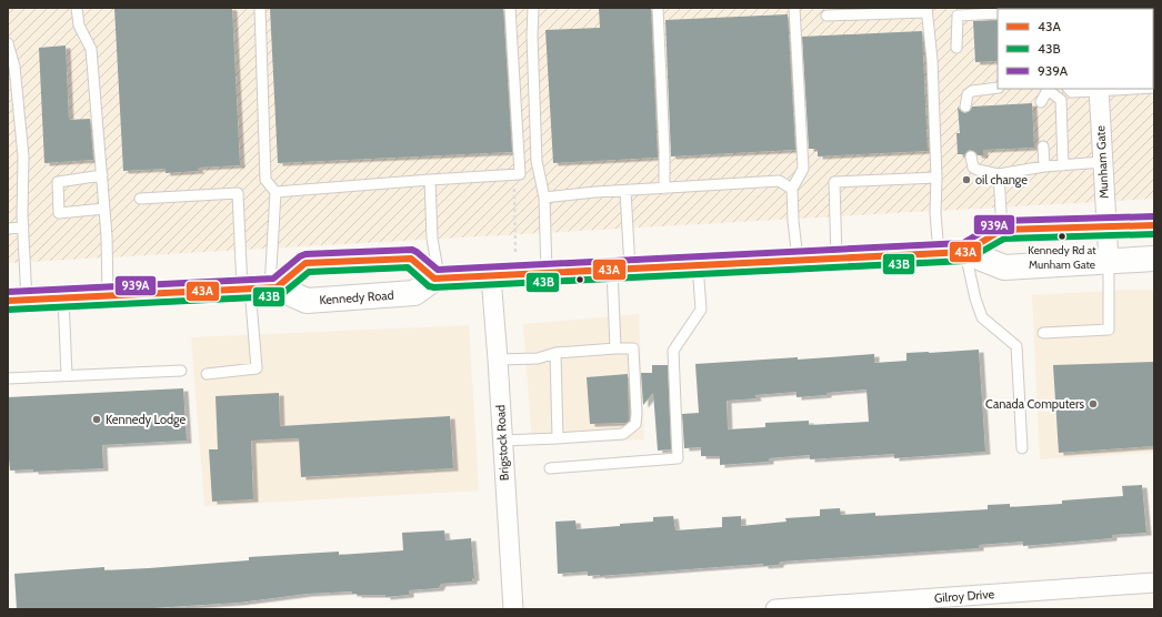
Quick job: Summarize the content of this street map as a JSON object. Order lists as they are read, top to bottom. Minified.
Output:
{"streets":{"main road":["Kennedy Road"],"street":["Munham Gate","Brigstock Road","Gilroy Drive"]},"places":["oil change","Kennedy Rd at Munham Gate","Canada Computers","Kennedy Lodge"],"lines":["transit line 939A","transit line 43A","transit line 43B"],"legend":["43A","43B","939A"]}
